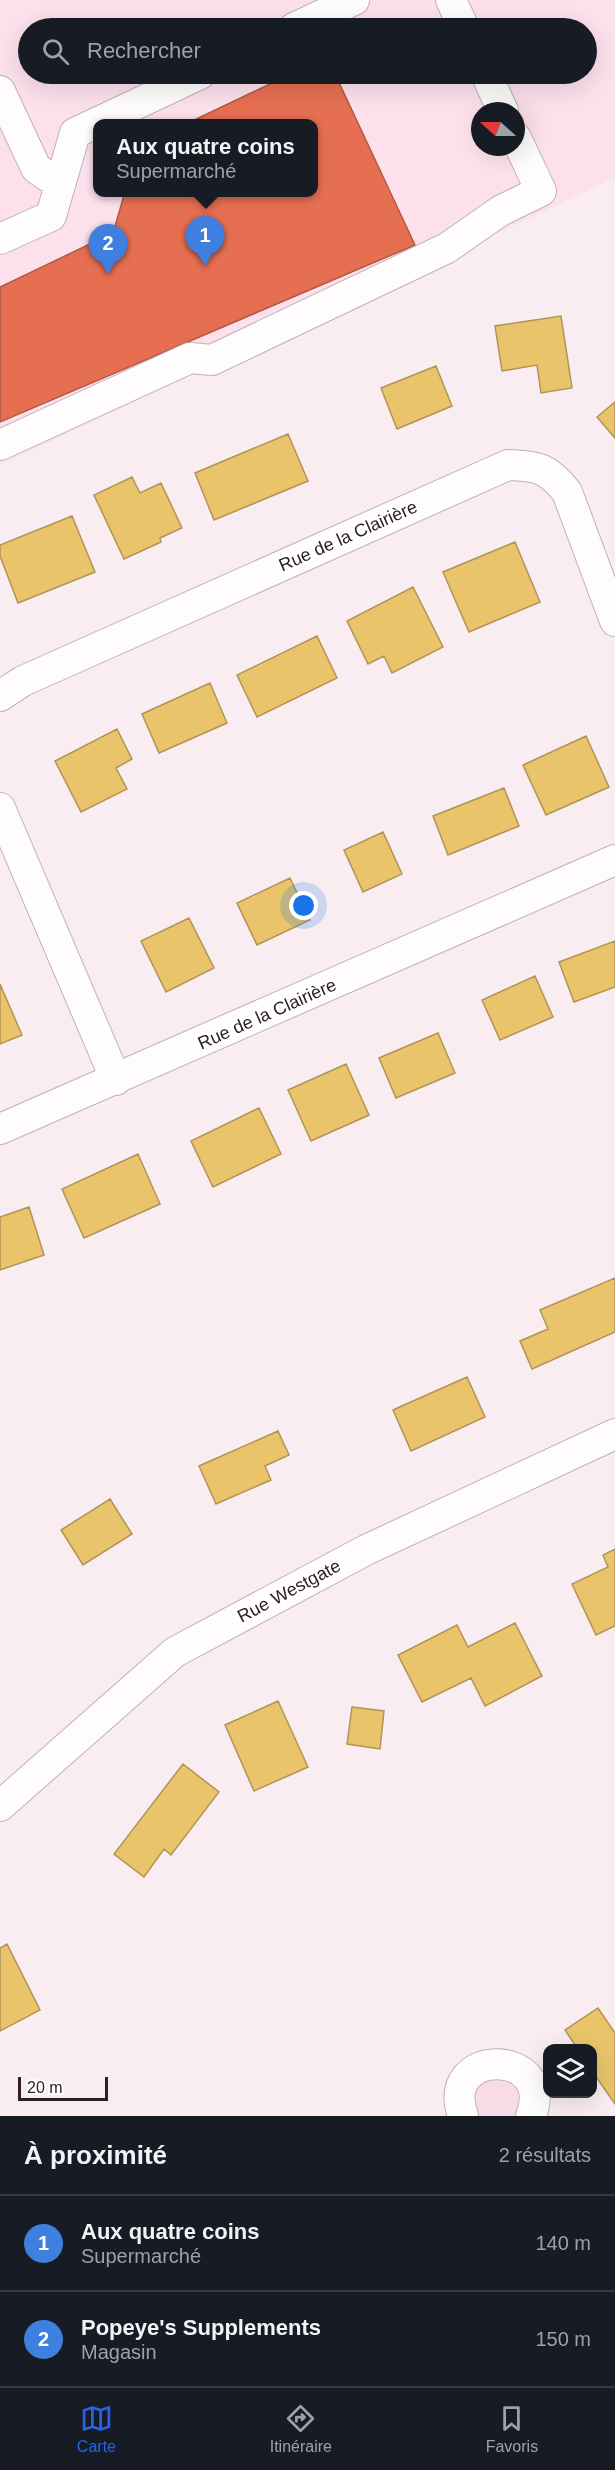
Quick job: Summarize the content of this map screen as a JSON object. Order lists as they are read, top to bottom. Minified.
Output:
{"streets":{"street":["Rue de la Clairière","Rue Westgate"]},"scale_bar":"20 m","north":"left","page":{"search":"Rechercher","popup":["Aux quatre coins","Supermarché"],"pins":["1","2"],"scale":"20 m","heading":["À proximité","2 résultats"],"list":[{"mark":"1","name":"Aux quatre coins","note":"Supermarché","value":"140 m"},{"mark":"2","name":"Popeye's Supplements","note":"Magasin","value":"150 m"}],"nav":["Carte","Itinéraire","Favoris"]}}
